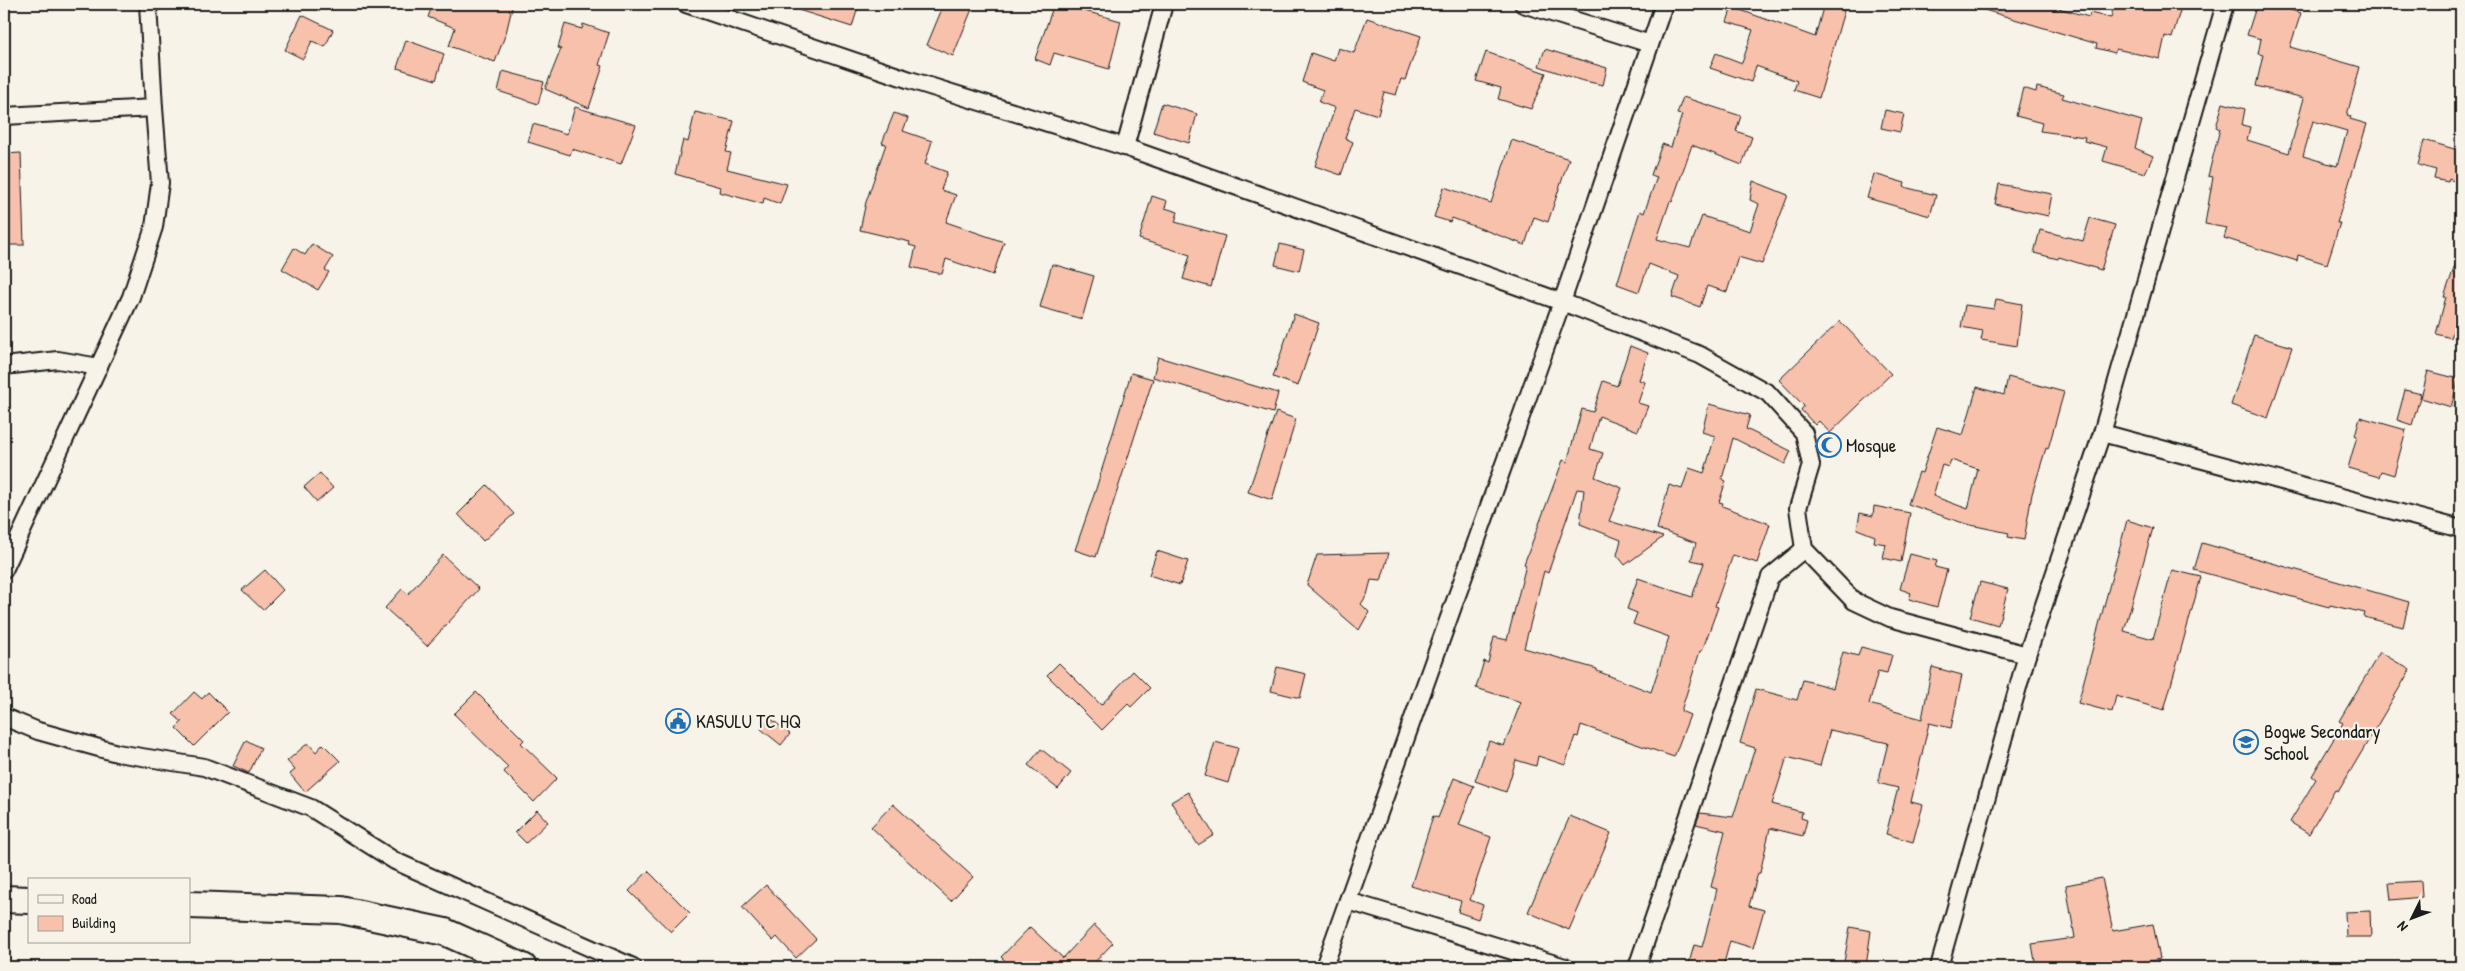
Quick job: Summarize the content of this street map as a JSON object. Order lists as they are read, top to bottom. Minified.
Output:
{"places":{"mosque":["Mosque"],"public building":["KASULU TC HQ"],"school or university":["Bogwe Secondary School"]},"legend":["Road","Building"],"north":"bottom left"}
